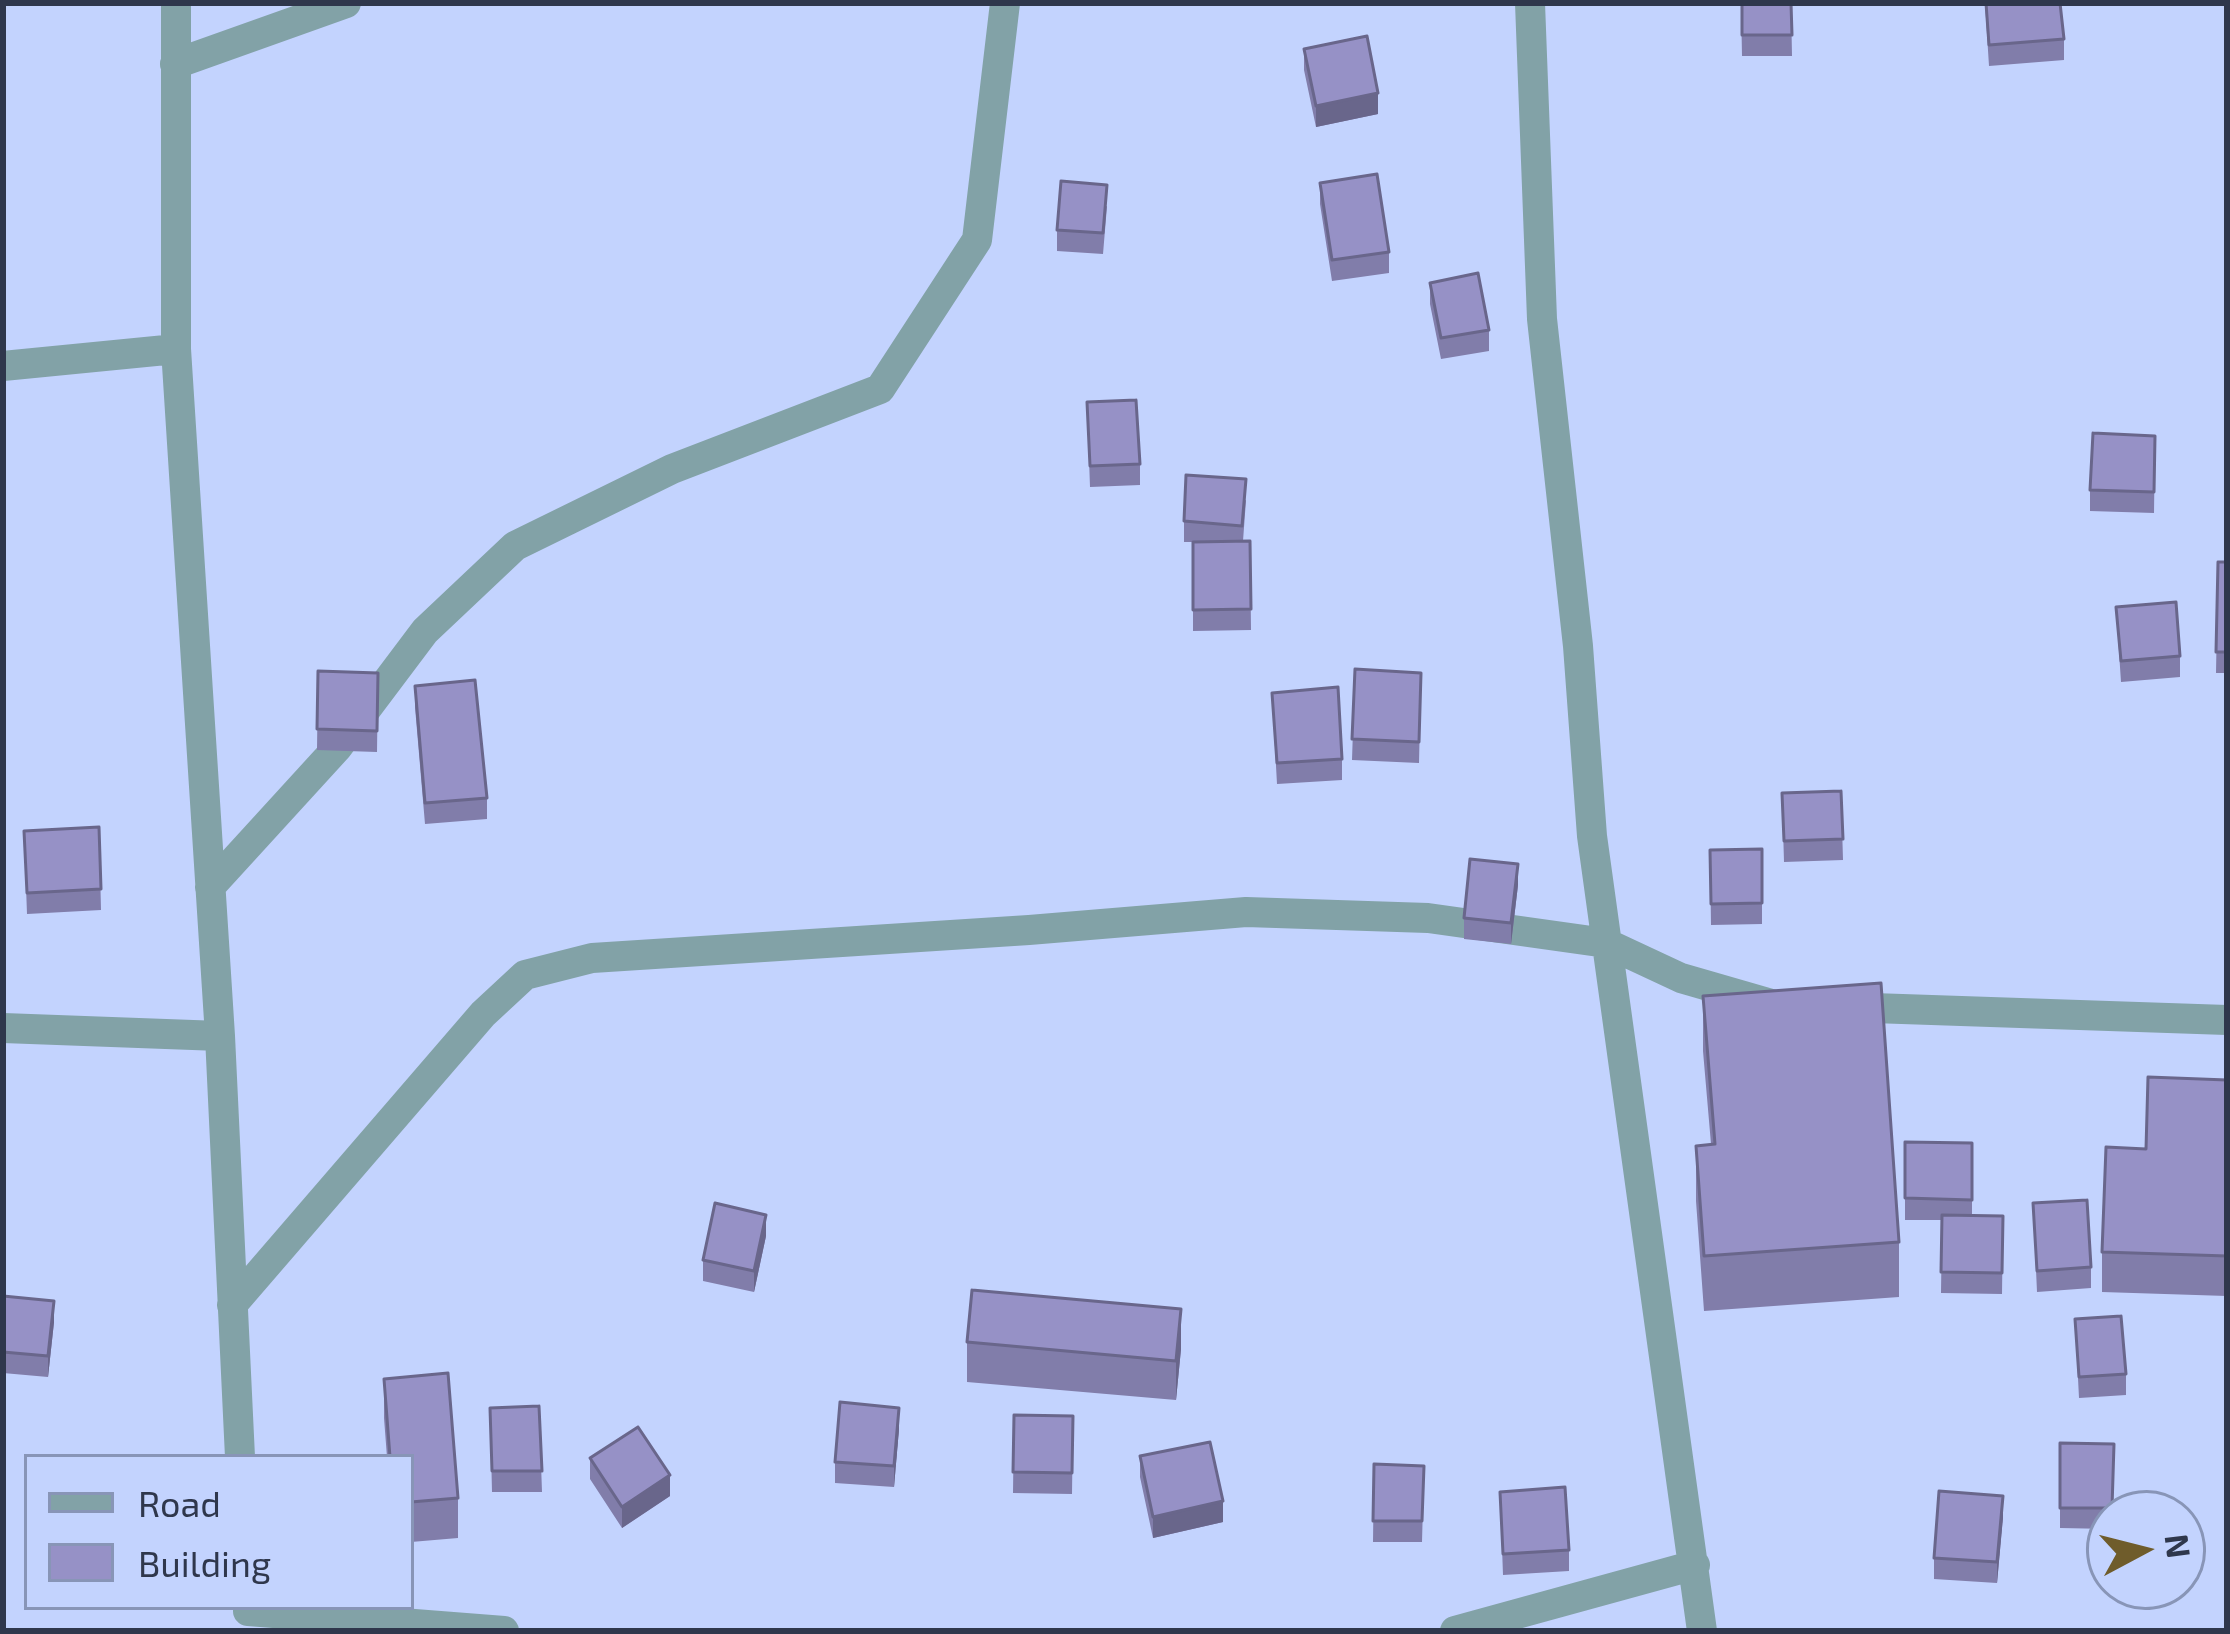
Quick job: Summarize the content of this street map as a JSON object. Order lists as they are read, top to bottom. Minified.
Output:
{"legend":["Road","Building"],"north":"right"}
